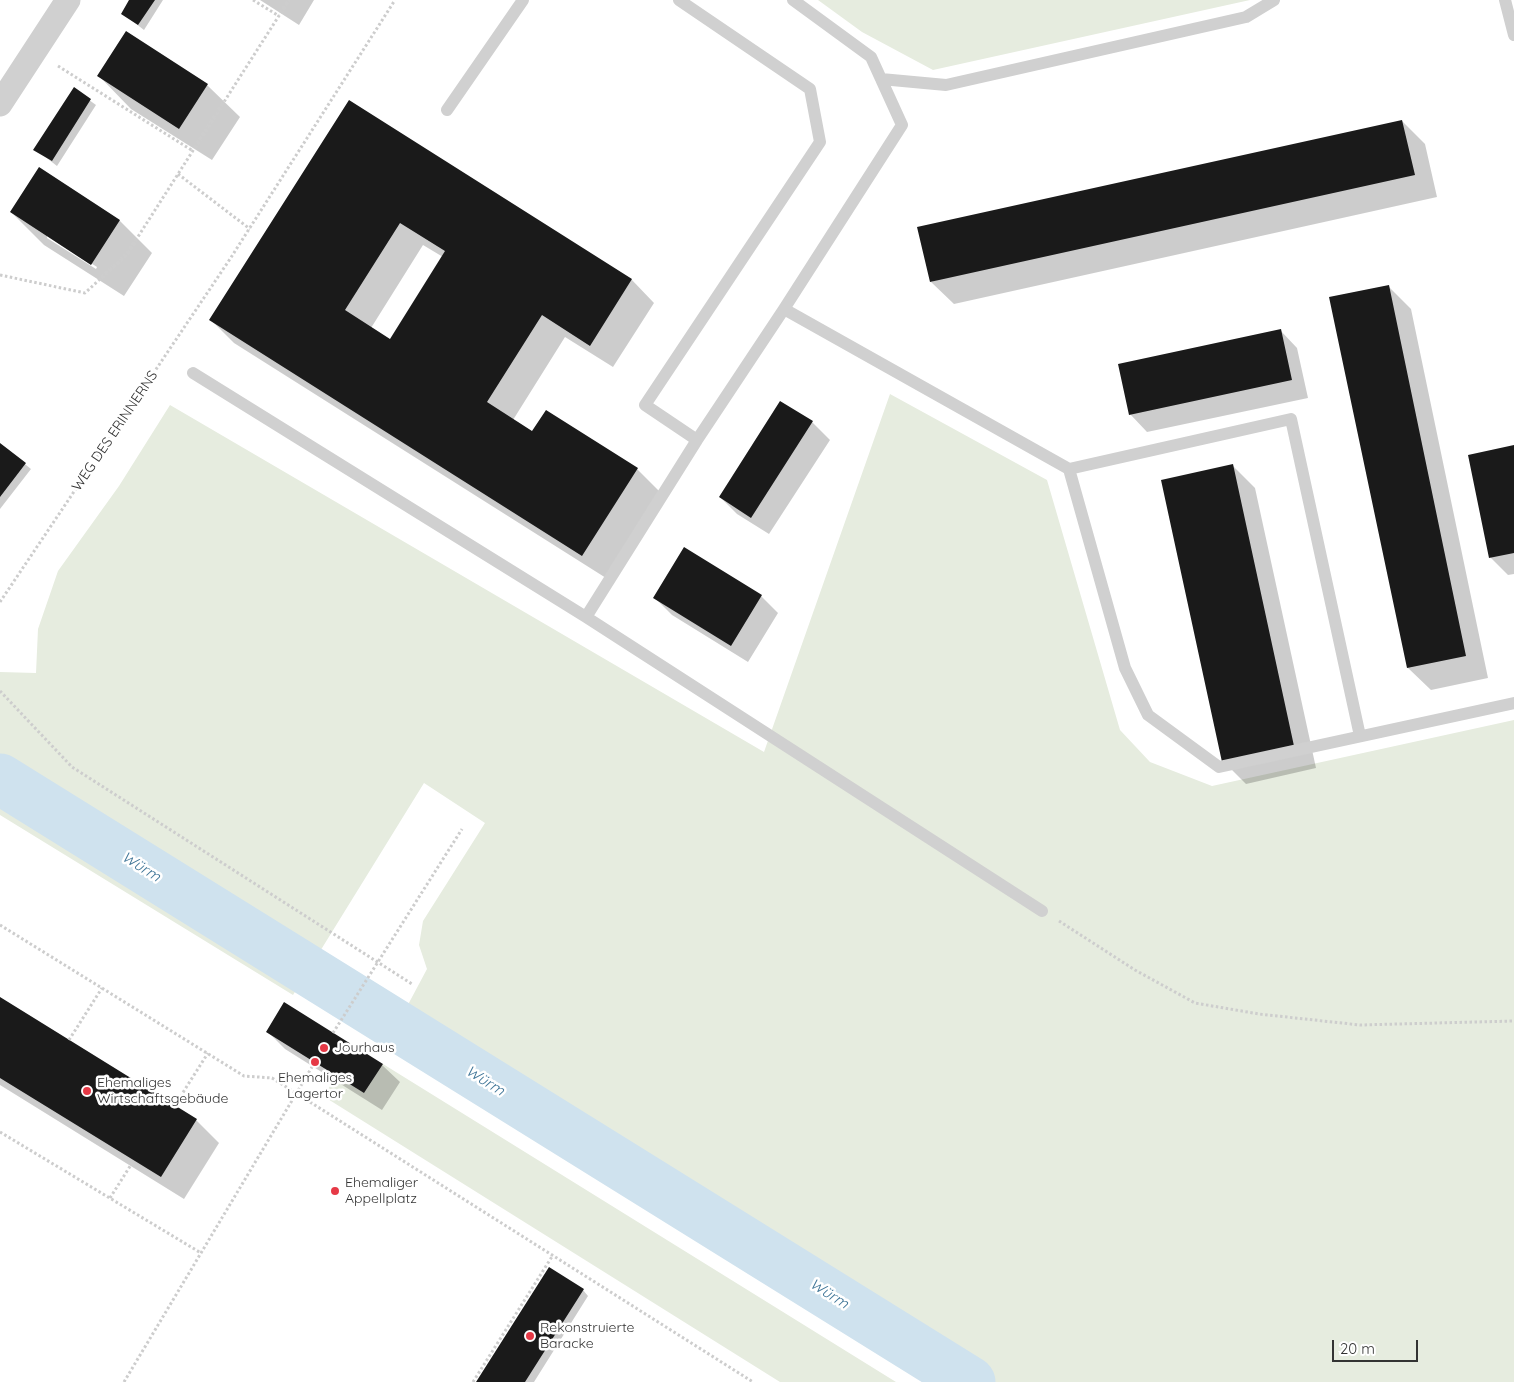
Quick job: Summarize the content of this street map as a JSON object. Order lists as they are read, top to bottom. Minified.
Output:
{"streets":{"path":["WEG DES ERINNERNS"]},"water":["Würm"],"places":["Jourhaus","Ehemaliges Lagertor","Ehemaliges Wirtschaftsgebäude","Ehemaliger Appellplatz","Rekonstruierte Baracke"],"scale_bar":"20 m"}
